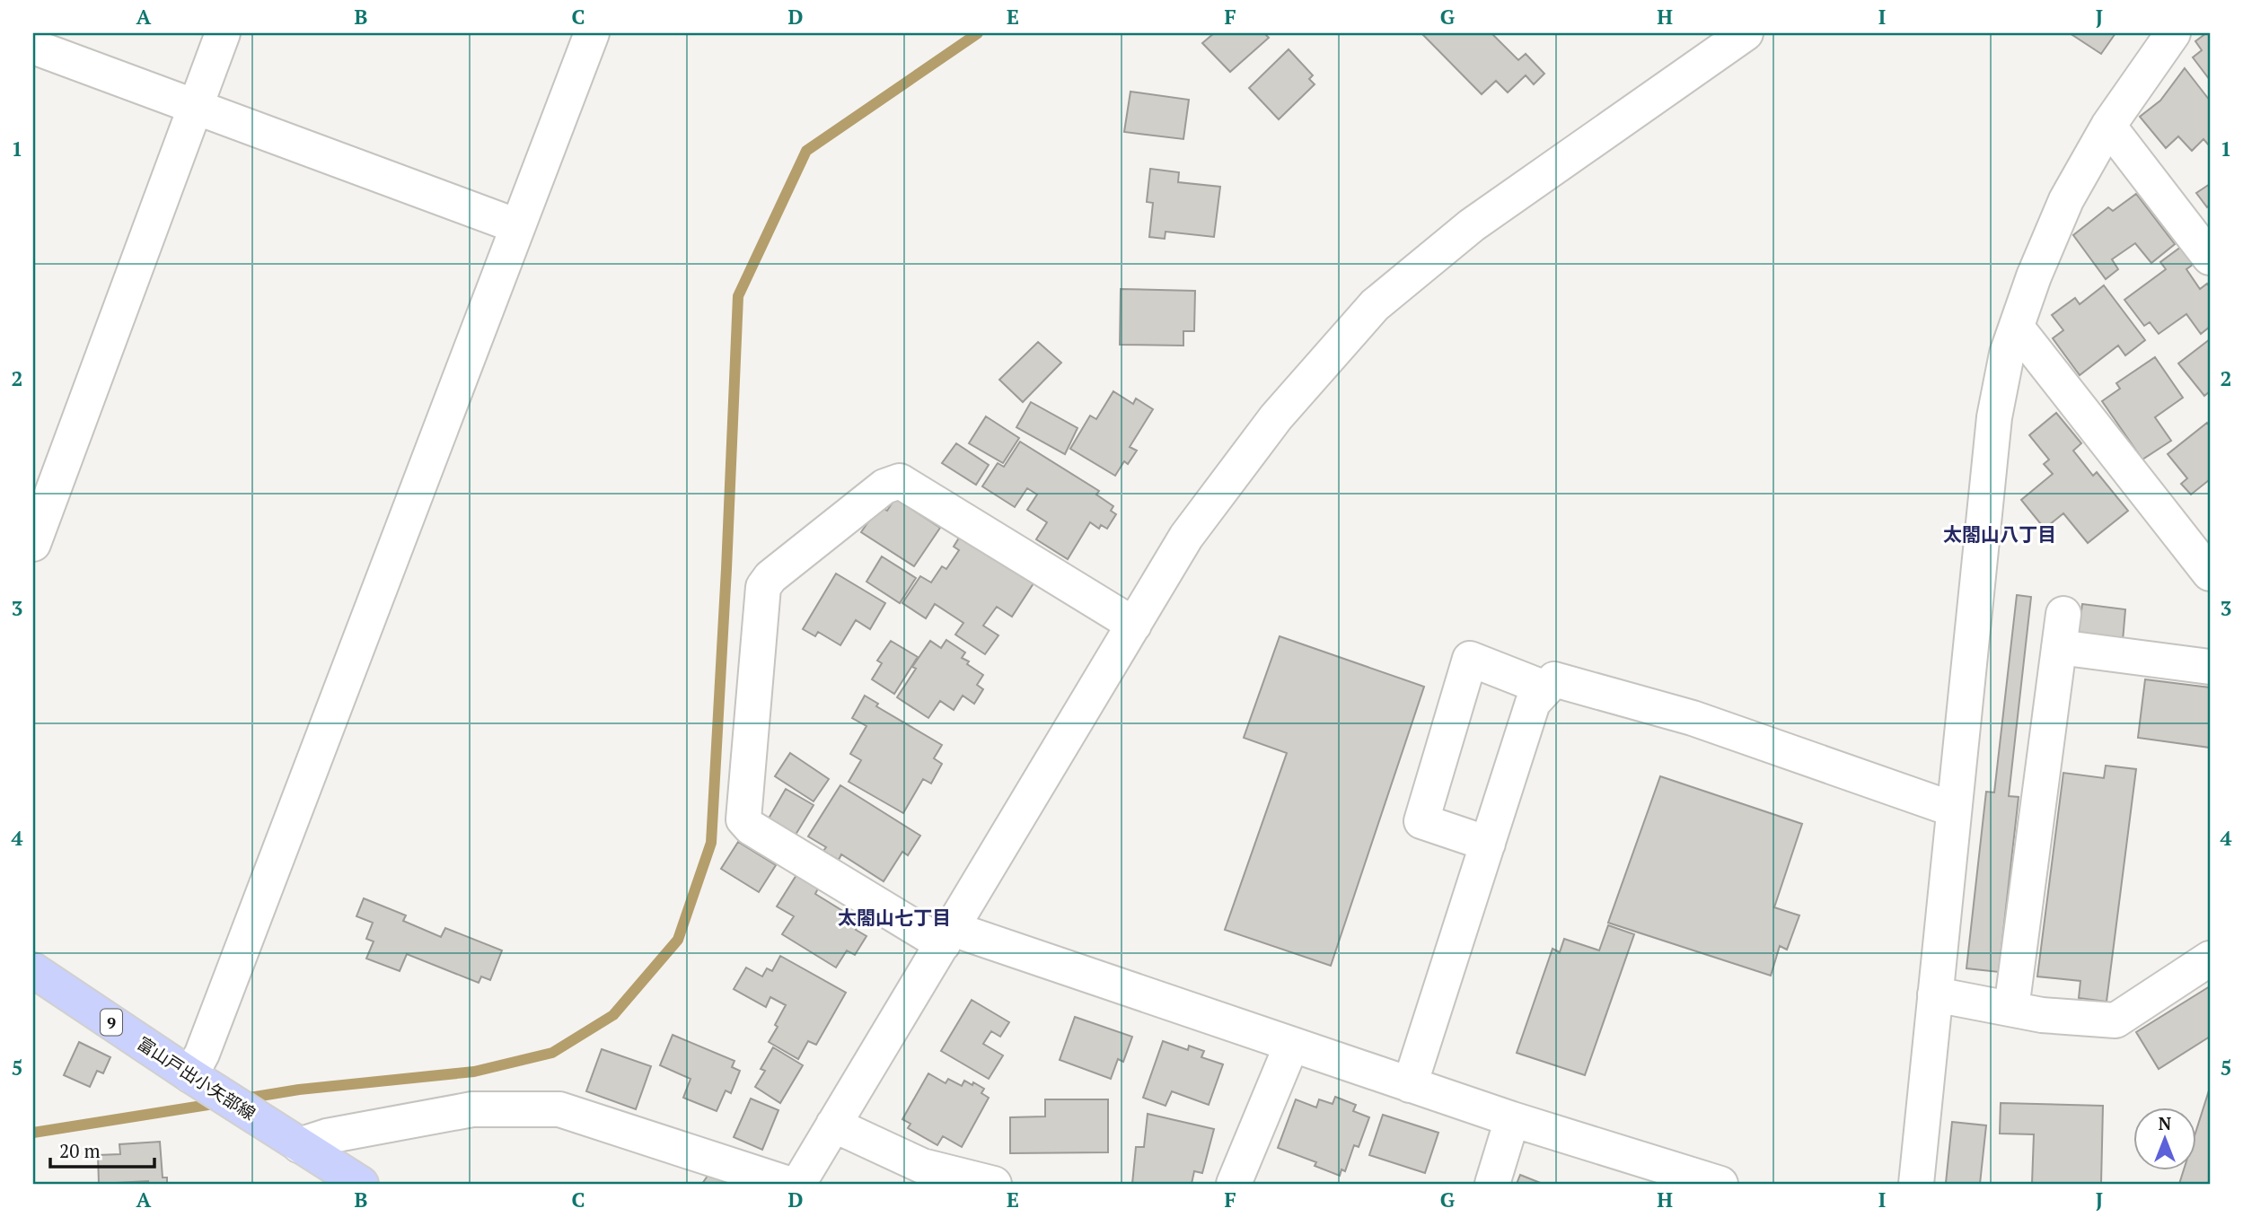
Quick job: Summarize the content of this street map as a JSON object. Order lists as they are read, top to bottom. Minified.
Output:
{"streets":{"main road":["9","富山戸出小矢部線"]},"districts":["太閤山八丁目","太閤山七丁目"],"scale_bar":"20 m","north":"top","grid":{"columns":["A","B","C","D","E","F","G","H","I","J"],"rows":["1","2","3","4","5"]}}
